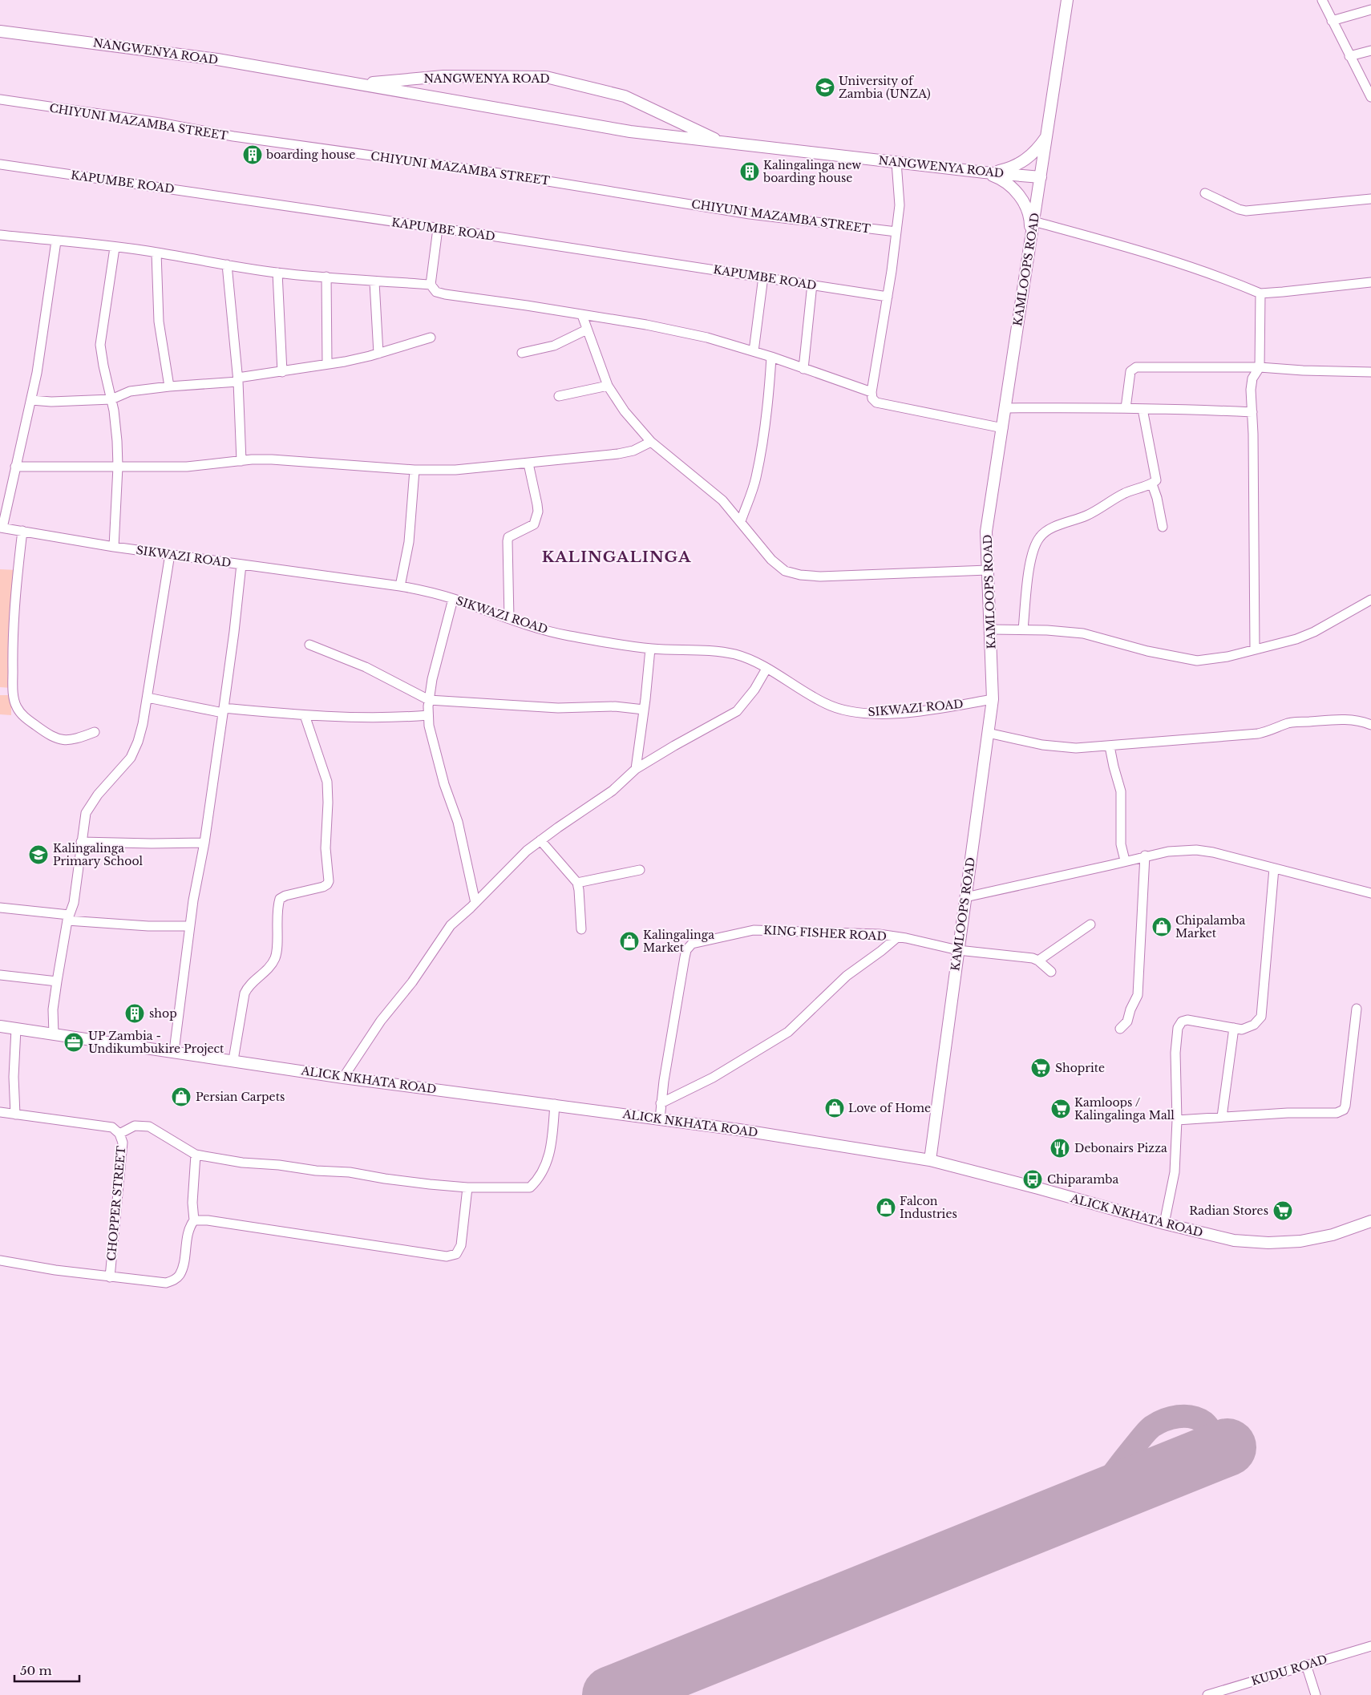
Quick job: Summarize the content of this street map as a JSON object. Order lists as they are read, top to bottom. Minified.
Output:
{"streets":{"main road":["NANGWENYA ROAD","KAMLOOPS ROAD","ALICK NKHATA ROAD"],"street":["CHIYUNI MAZAMBA STREET","KAPUMBE ROAD","SIKWAZI ROAD","KING FISHER ROAD","CHOPPER STREET","KUDU ROAD"]},"crossings":[["NANGWENYA ROAD","KAMLOOPS ROAD"],["KAMLOOPS ROAD","SIKWAZI ROAD"],["KAMLOOPS ROAD","KING FISHER ROAD"],["KAMLOOPS ROAD","ALICK NKHATA ROAD"]],"districts":["KALINGALINGA"],"places":{"school or university":["University of Zambia (UNZA)","Kalingalinga Primary School"],"building":["boarding house","Kalingalinga new boarding house","shop"],"shop":["Chipalamba Market","Kalingalinga Market","Persian Carpets","Love of Home","Falcon Industries"],"office":["UP Zambia - Undikumbukire Project"],"supermarket":["Shoprite","Kamloops / Kalingalinga Mall","Radian Stores"],"restaurant":["Debonairs Pizza"],"bus stop":["Chiparamba"]},"scale_bar":"50 m"}
